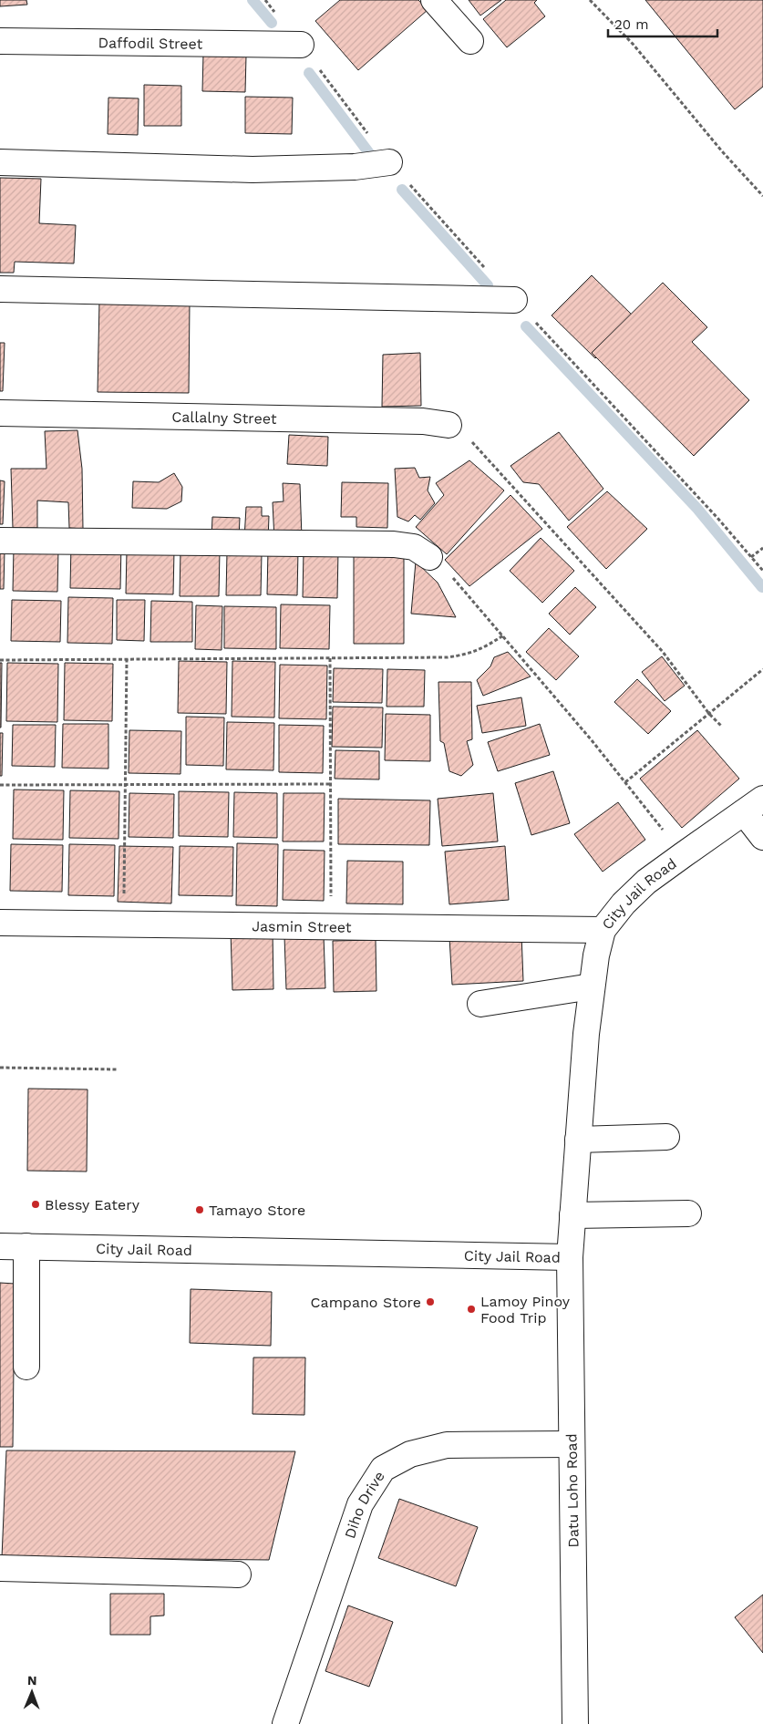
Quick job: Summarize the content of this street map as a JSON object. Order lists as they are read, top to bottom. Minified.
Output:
{"streets":{"street":["Daffodil Street","Callalny Street","City Jail Road","Jasmin Street","Datu Loho Road","Diho Drive"]},"crossings":[["City Jail Road","Jasmin Street"],["City Jail Road","Datu Loho Road"],["Datu Loho Road","Diho Drive"]],"places":["Blessy Eatery","Tamayo Store","Campano Store","Lamoy Pinoy Food Trip"],"scale_bar":"20 m","north":"top"}
